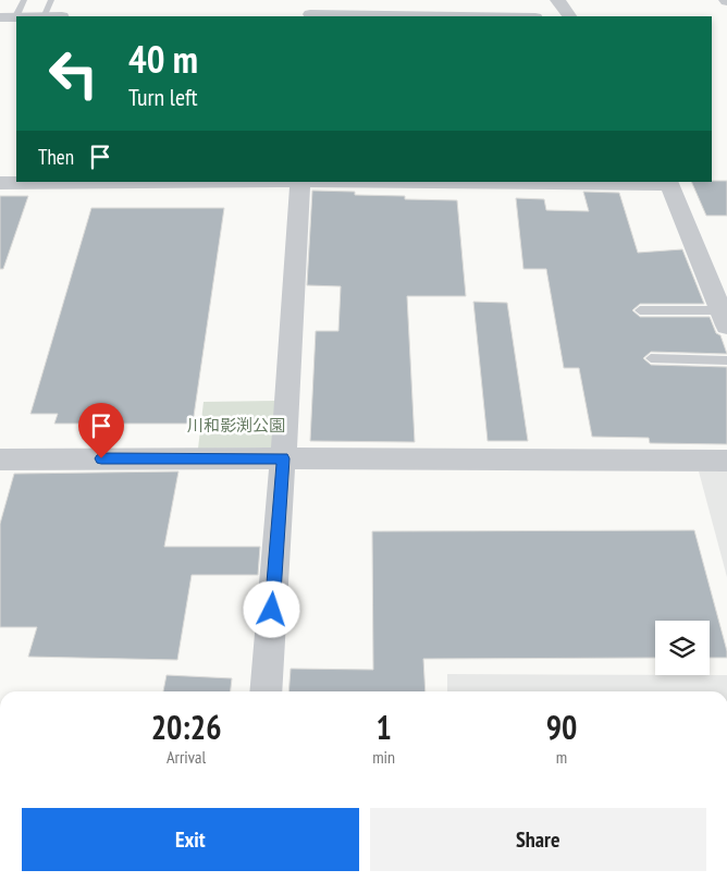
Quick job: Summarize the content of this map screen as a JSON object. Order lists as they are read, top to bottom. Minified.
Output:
{"parks":["川和影渕公園"],"page":{"turn":["40 m","Turn left"],"then":"Then","eta":["20:26","Arrival","1","min","90","m"],"buttons":["Exit","Share"]}}
